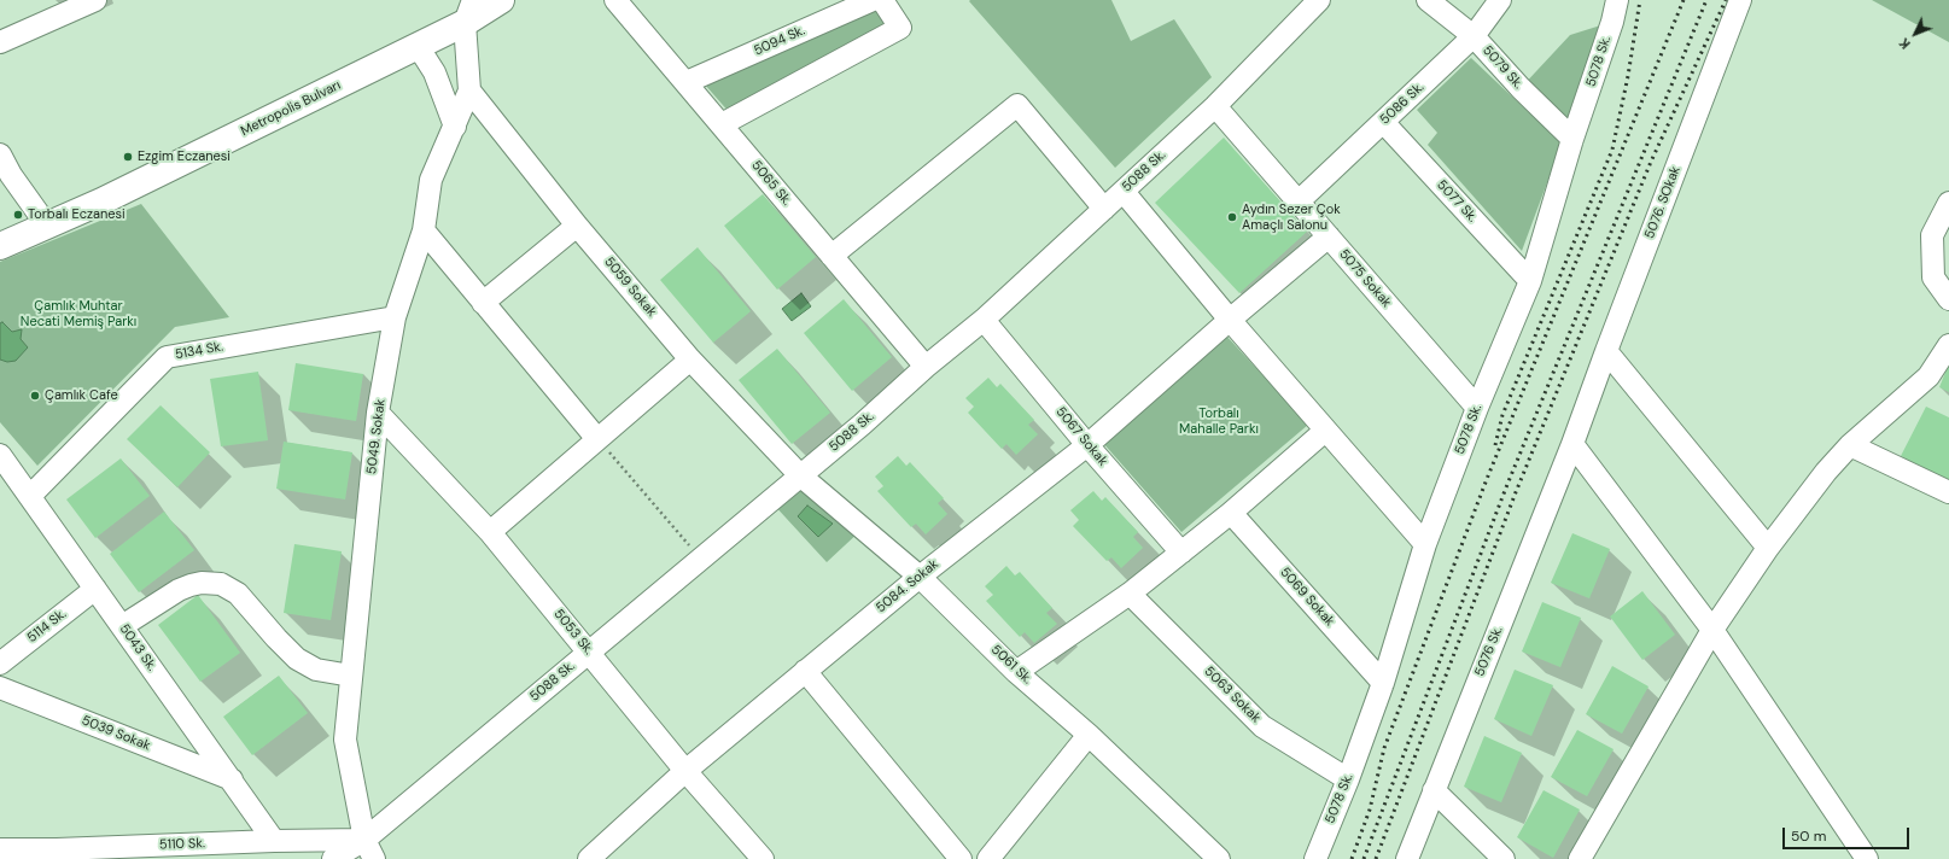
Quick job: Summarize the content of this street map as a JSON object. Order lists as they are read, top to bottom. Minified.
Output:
{"streets":{"main road":["Metropolis Bulvarı"],"street":["5094 Sk.","5078 Sk.","5079 Sk.","5086 Sk.","5088 Sk.","5065 Sk.","5077 Sk.","5076. SOkak","5075 Sokak","5059 Sokak","5134 Sk.","5049. Sokak","5067 Sokak","5084. Sokak","5069 Sokak","5114 Sk.","5053 Sk.","5043 Sk.","5076 Sk.","5061 Sk.","5063 Sokak","5039 Sokak","5110 Sk."]},"crossings":[["5094 Sk.","5065 Sk."],["5078 Sk.","5079 Sk."],["5078 Sk.","5077 Sk."],["5078 Sk.","5075 Sokak"],["5078 Sk.","5069 Sokak"],["5078 Sk.","5063 Sokak"],["5079 Sk.","5086 Sk."],["5086 Sk.","5077 Sk."],["5086 Sk.","5075 Sokak"],["5088 Sk.","5065 Sk."],["5088 Sk.","5075 Sokak"],["5088 Sk.","5059 Sokak"],["5088 Sk.","5049. Sokak"],["5088 Sk.","5067 Sokak"],["5088 Sk.","5053 Sk."],["5088 Sk.","5061 Sk."],["5088 Sk.","5110 Sk."],["5076. SOkak","5076 Sk."],["5075 Sokak","5084. Sokak"],["5059 Sokak","5049. Sokak"],["5059 Sokak","5061 Sk."],["5134 Sk.","5049. Sokak"],["5134 Sk.","5043 Sk."],["5049. Sokak","5053 Sk."],["5049. Sokak","5110 Sk."],["5067 Sokak","5084. Sokak"],["5084. Sokak","5053 Sk."],["5084. Sokak","5061 Sk."],["5114 Sk.","5043 Sk."],["5043 Sk.","5039 Sokak"],["5043 Sk.","5110 Sk."]],"parks":["Çamlık Muhtar Necati Memiş Parkı","Torbalı Mahalle Parkı"],"places":["Ezgim Eczanesi","Torbalı Eczanesi","Aydın Sezer Çok Amaçlı Salonu","Çamlık Cafe"],"scale_bar":"50 m","north":"bottom left"}
